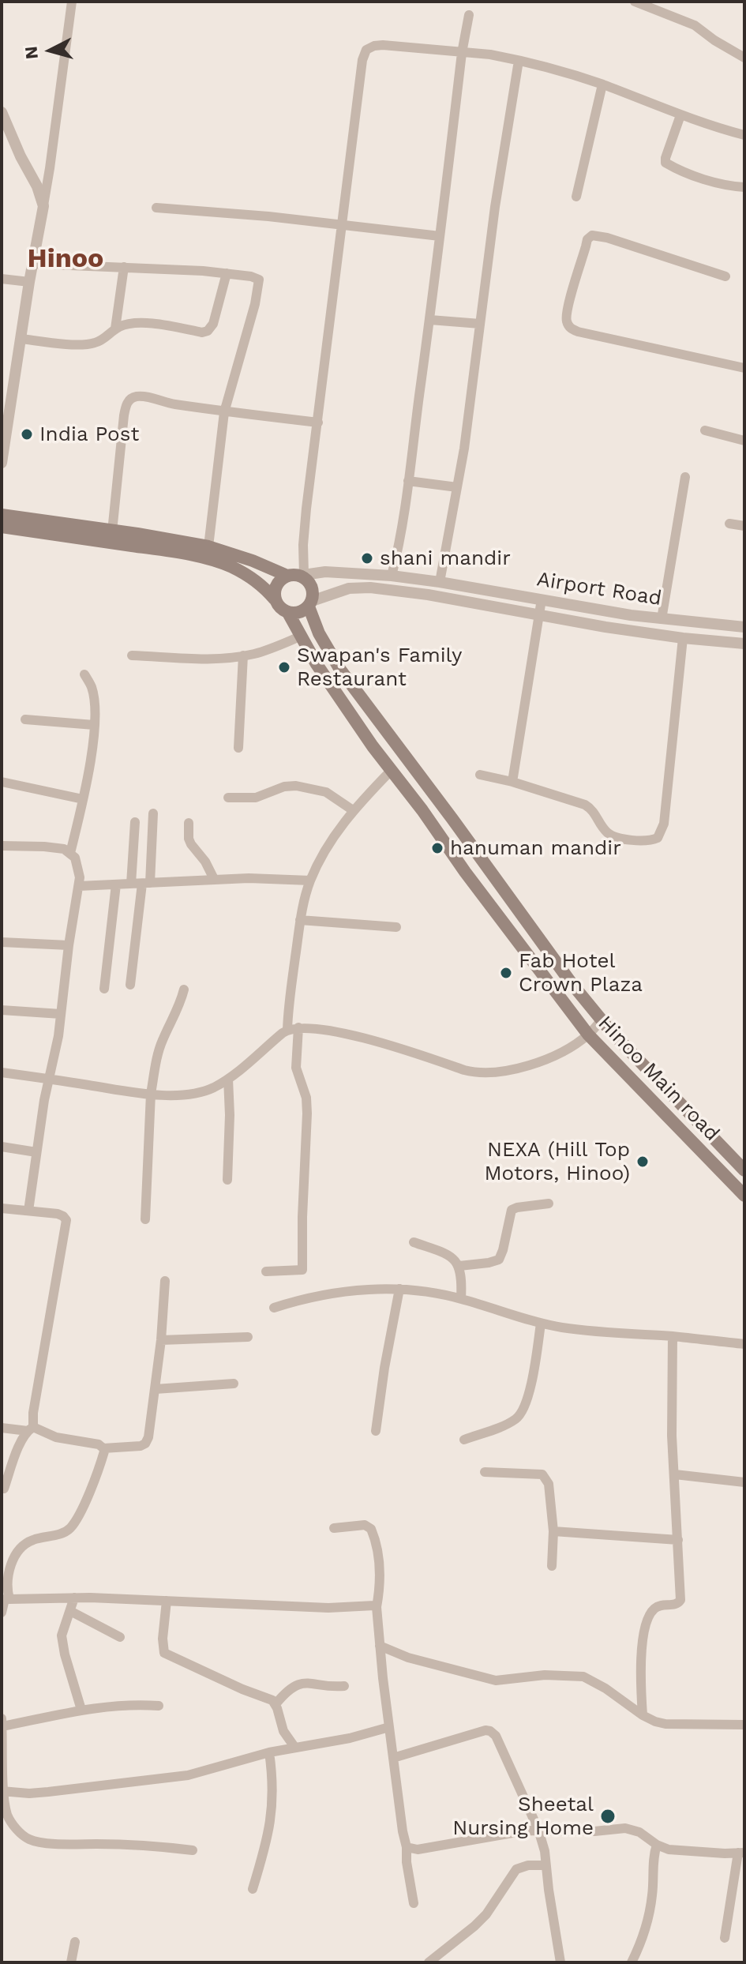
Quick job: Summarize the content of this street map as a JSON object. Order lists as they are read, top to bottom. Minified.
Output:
{"streets":{"main road":["Hinoo Main road"],"street":["Airport Road"]},"crossings":[["Airport Road","Hinoo Main road"]],"districts":["Hinoo"],"places":["India Post","shani mandir","Swapan's Family Restaurant","hanuman mandir","Fab Hotel Crown Plaza","NEXA (Hill Top Motors, Hinoo)","Sheetal Nursing Home"],"north":"left"}
